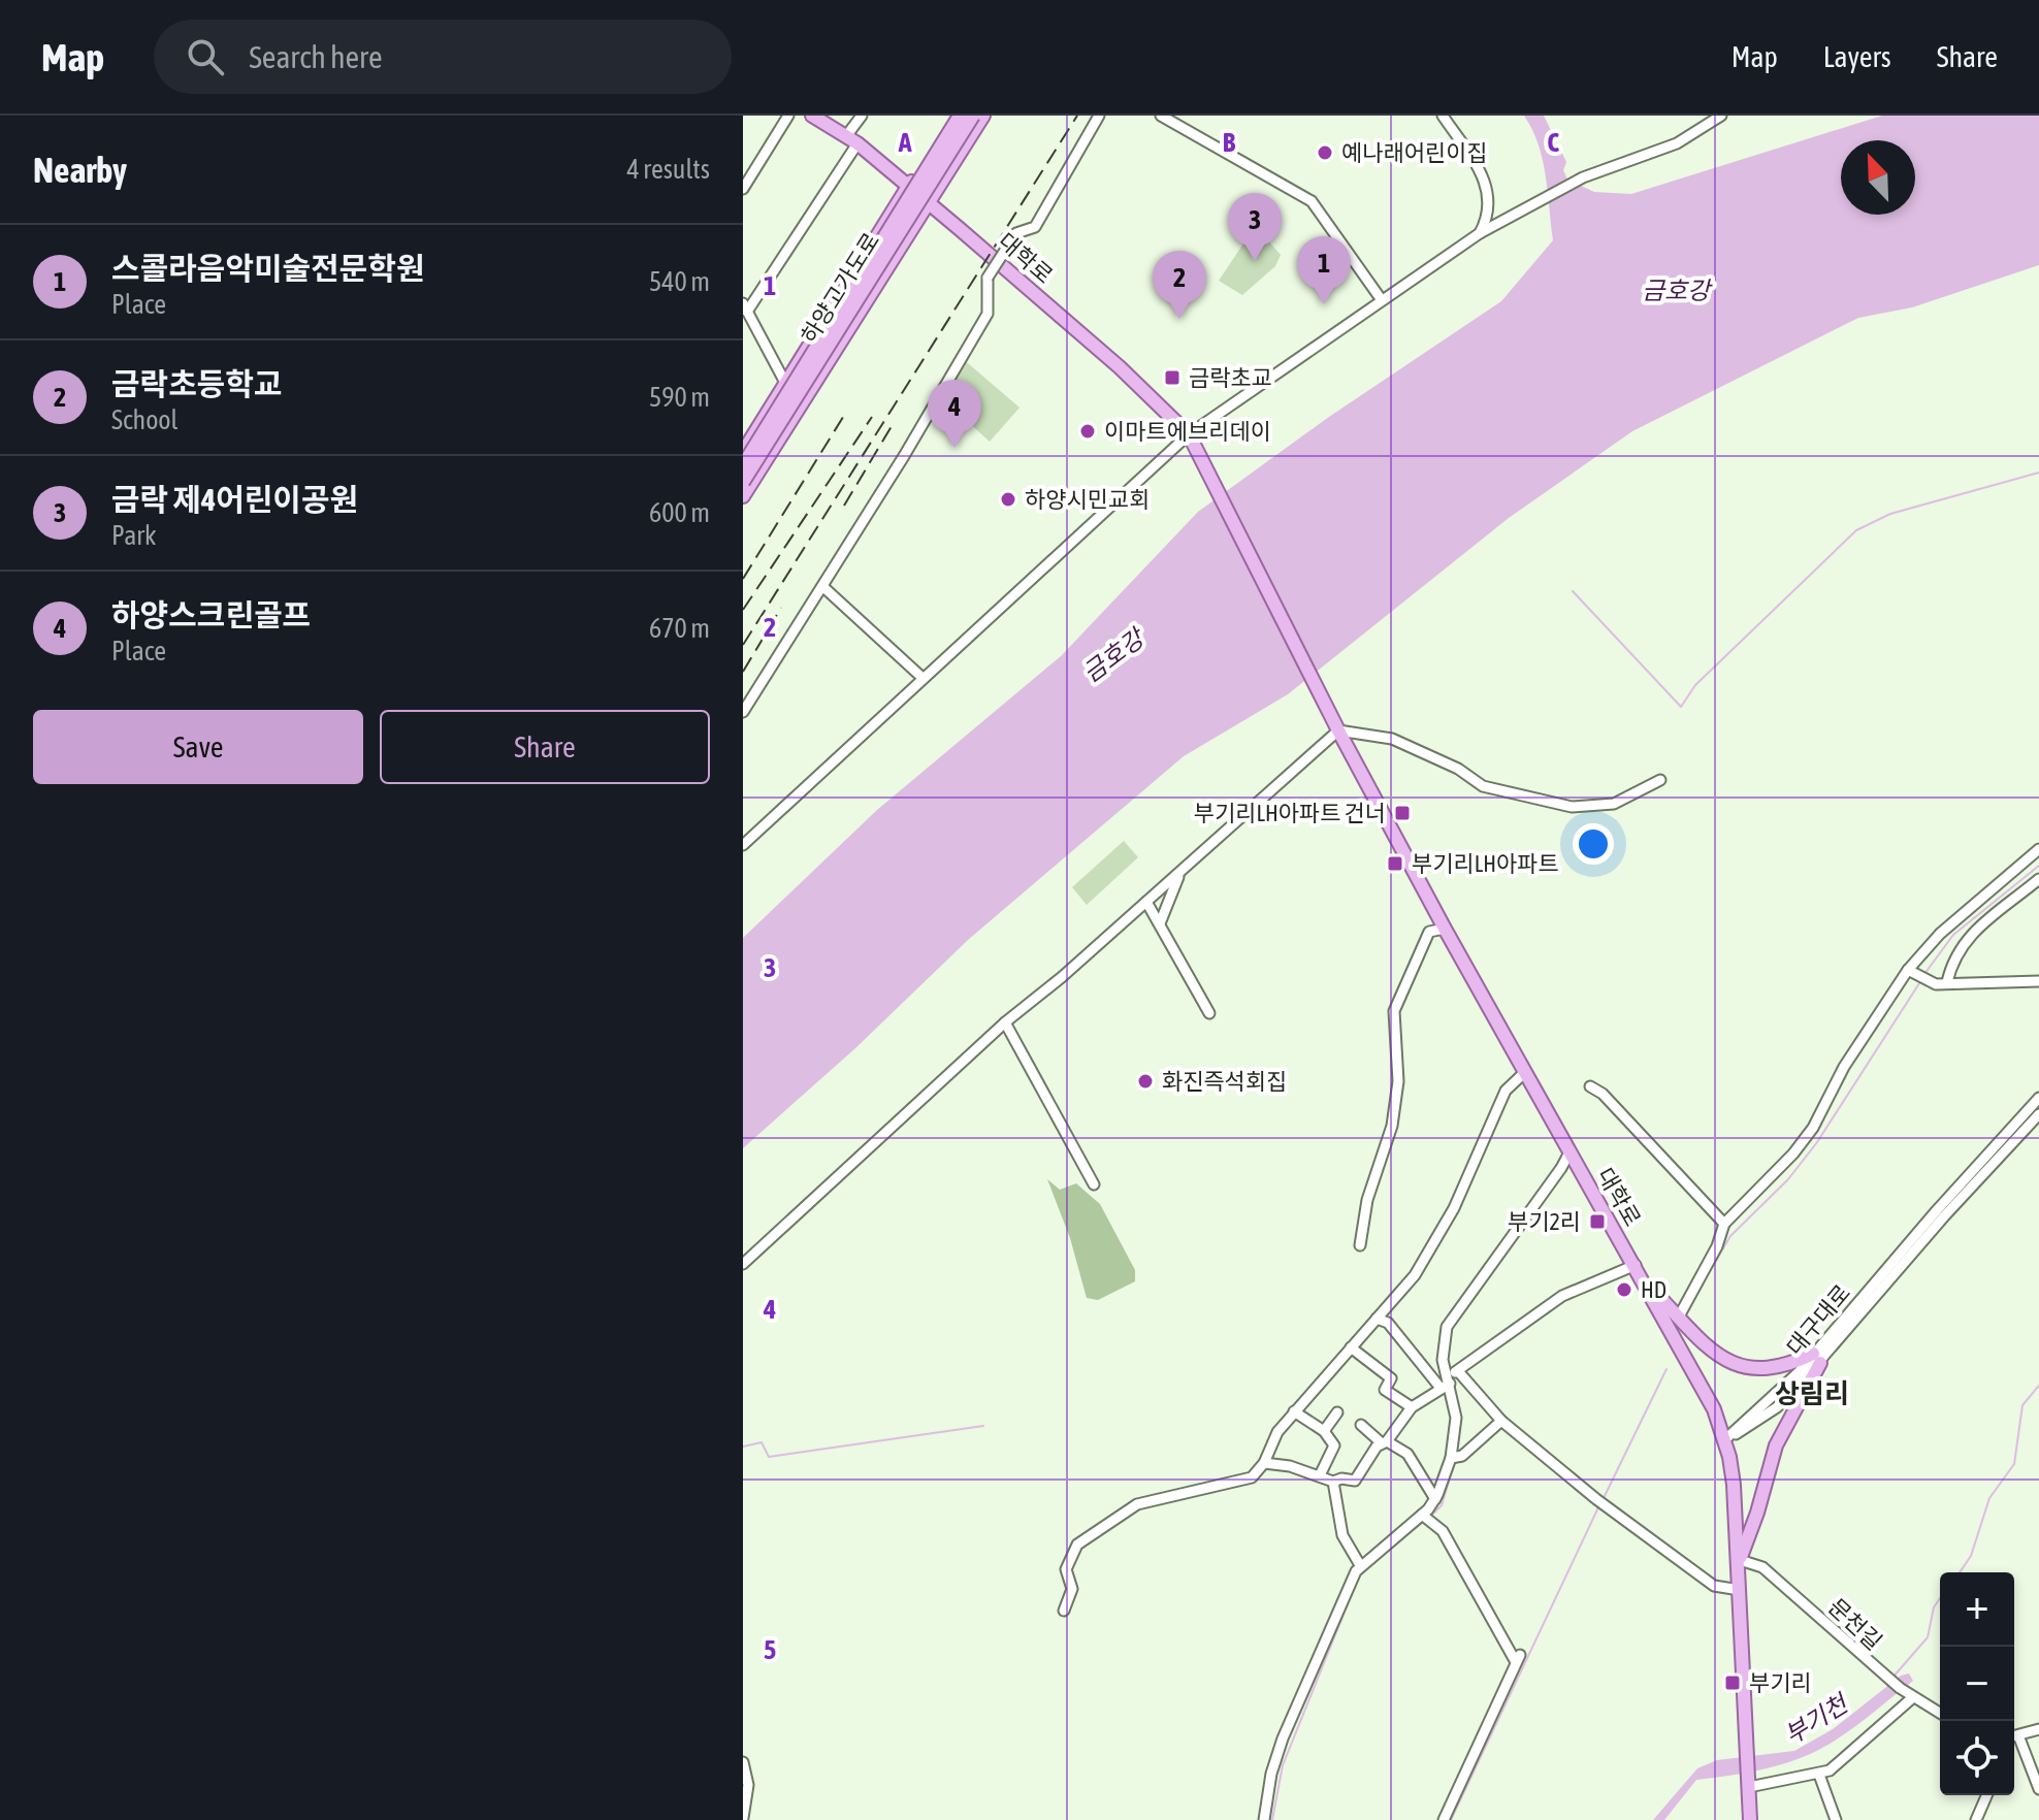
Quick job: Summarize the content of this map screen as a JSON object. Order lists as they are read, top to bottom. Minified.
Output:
{"streets":{"main road":["대학로","하양고가도로"],"street":["대구대로","문천길"]},"crossings":[["대학로","대구대로"],["대학로","문천길"]],"districts":["상림리"],"water":["금호강","부기천"],"places":{"other":["예나래어린이집","이마트에브리데이","하양시민교회","화진즉석회집","HD"],"transit":["금락초교","부기리LH아파트 건너","부기리LH아파트","부기2리","부기리"]},"north":"top left","page":{"header":"Map","search":"Search here","nav":["Map","Layers","Share"],"heading":["Nearby","4 results"],"pins":["3","1","2","4"],"list":[{"mark":"1","name":"스콜라음악미술전문학원","note":"Place","value":"540 m"},{"mark":"2","name":"금락초등학교","note":"School","value":"590 m"},{"mark":"3","name":"금락 제4어린이공원","note":"Park","value":"600 m"},{"mark":"4","name":"하양스크린골프","note":"Place","value":"670 m"}],"buttons":["Save","Share"],"map_buttons":["+","−"]},"grid":{"columns":["A","B","C"],"rows":["1","2","3","4","5"]}}
